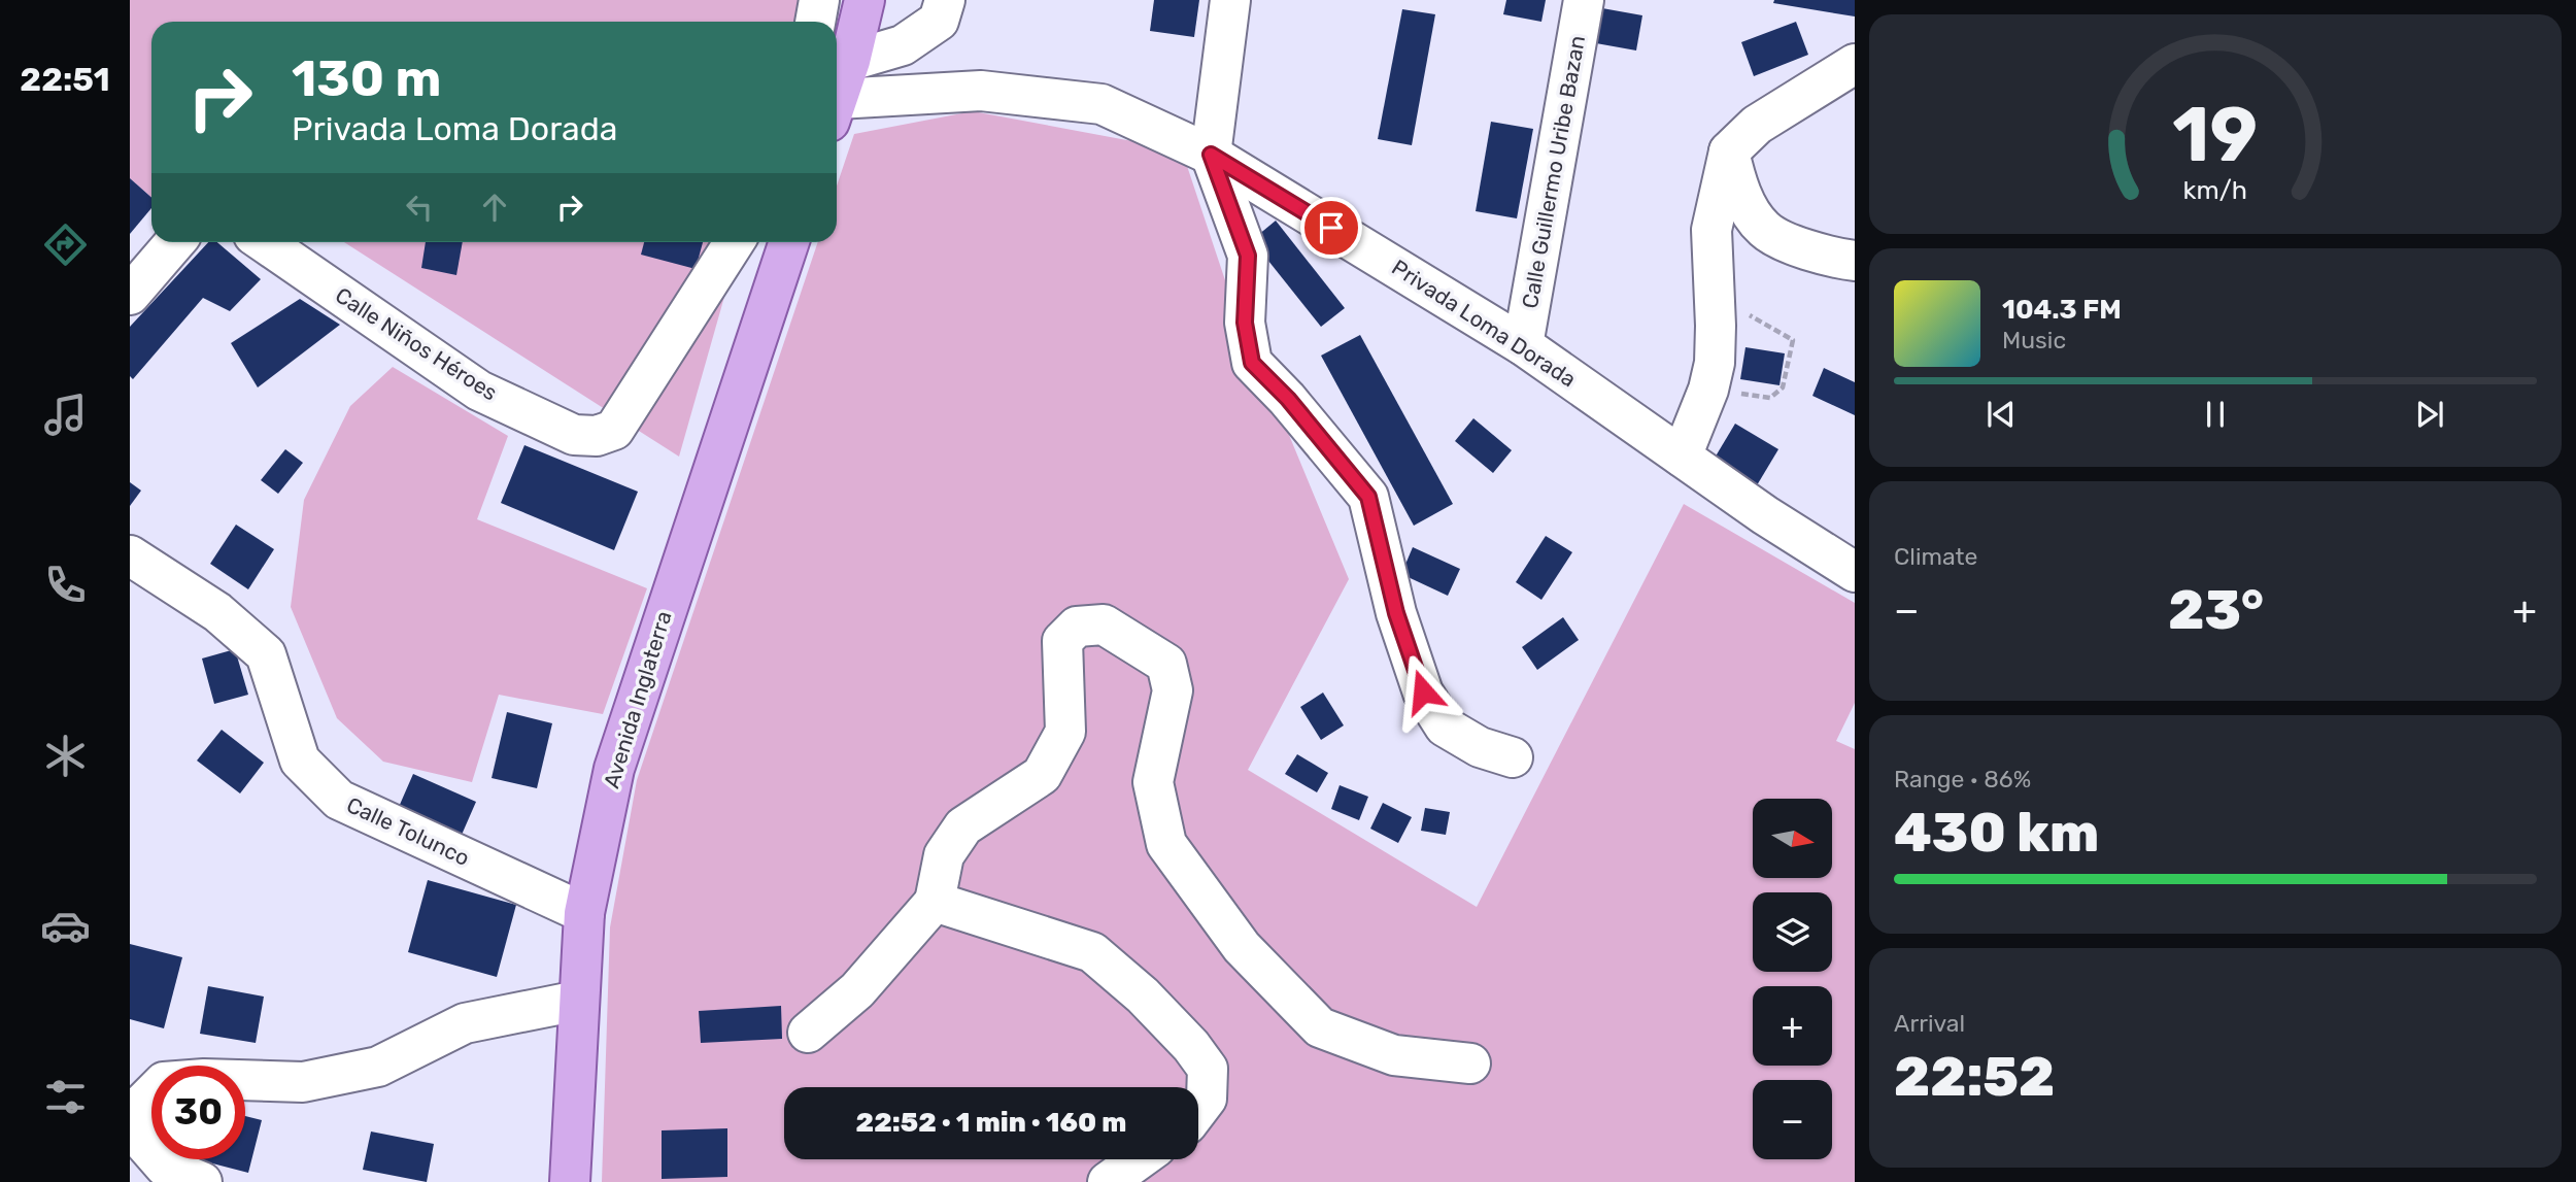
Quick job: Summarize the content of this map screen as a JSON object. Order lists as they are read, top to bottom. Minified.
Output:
{"streets":{"main road":["Avenida Inglaterra"],"street":["Calle Guillermo Uribe Bazan","Privada Loma Dorada","Calle Niños Héroes","Calle Tolunco"]},"crossings":[["Calle Guillermo Uribe Bazan","Privada Loma Dorada"],["Avenida Inglaterra","Calle Tolunco"]],"north":"right","page":{"tabs":"22:51","turn":["130 m","Privada Loma Dorada"],"song":["104.3 FM","Music"],"tile":["Climate",["Range · 86%","430 km"],["Arrival","22:52"]],"heat":["−","23°","+"],"map_buttons":["+","−"],"limit":"30","trip":"22:52 · 1 min · 160 m","gauge":["19","km/h"]}}
